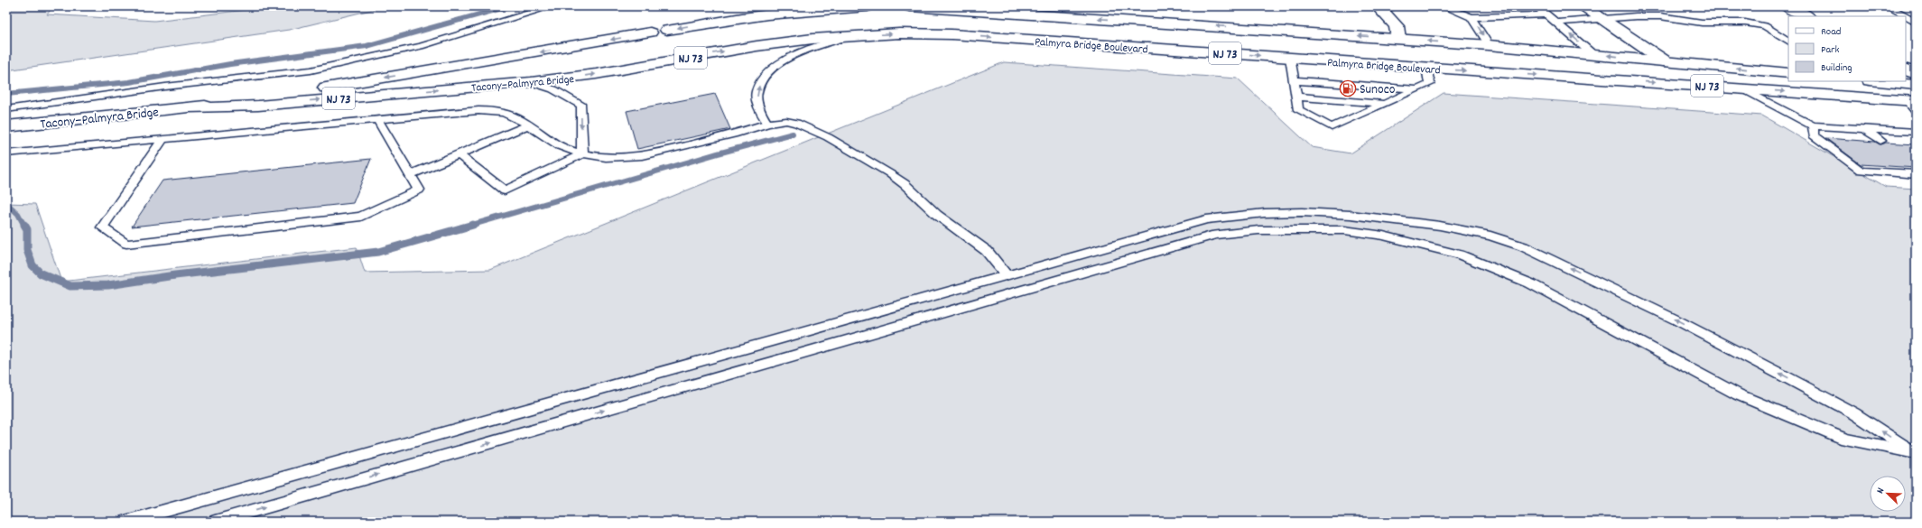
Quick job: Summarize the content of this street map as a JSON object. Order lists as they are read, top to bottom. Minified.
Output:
{"streets":{"main road":["Palmyra Bridge Boulevard","NJ 73","Tacony–Palmyra Bridge"]},"crossings":[["Palmyra Bridge Boulevard","Tacony–Palmyra Bridge"]],"places":{"fuel station":["Sunoco"]},"legend":["Road","Park","Building"],"north":"top left"}
